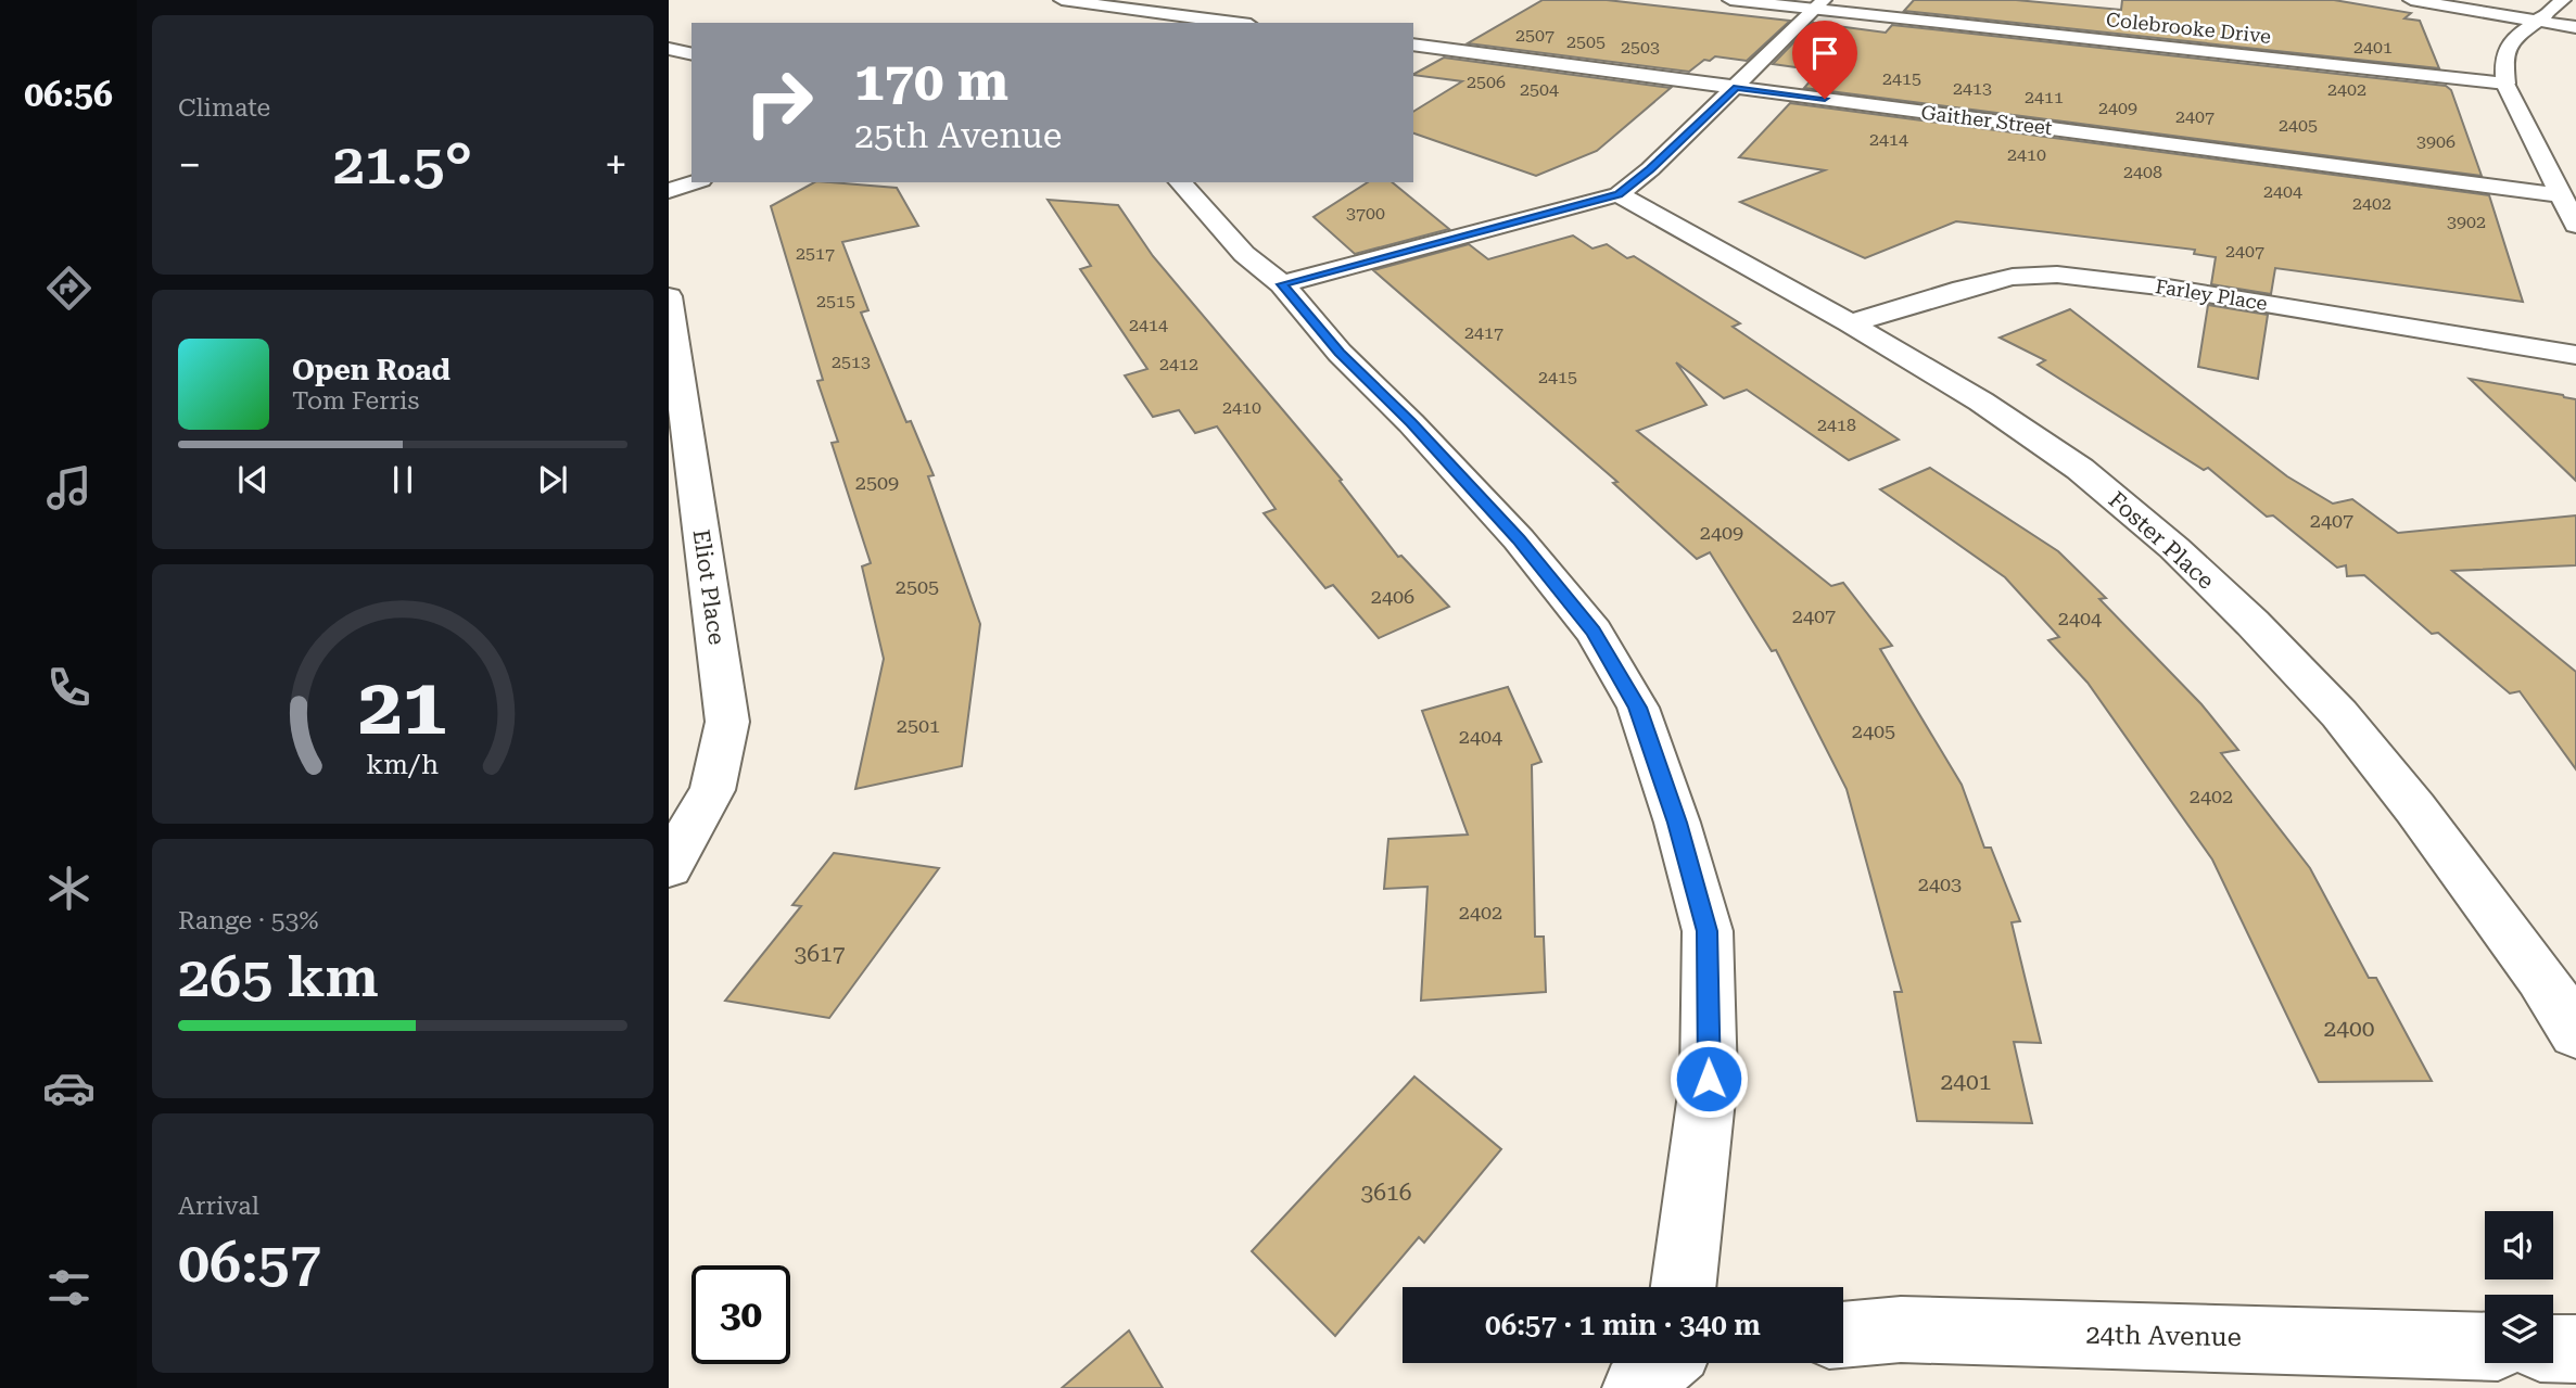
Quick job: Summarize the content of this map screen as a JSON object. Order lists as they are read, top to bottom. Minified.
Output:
{"streets":{"street":["Colebrooke Drive","Gaither Street","Farley Place","Foster Place","Eliot Place","24th Avenue"]},"crossings":[["Farley Place","Foster Place"]],"house_numbers":["2507","2505","2503","2401","2415","2506","2413","2504","2402","2411","2409","2407","2405","2414","3906","2410","2408","2404","2402","3700","3902","2407","2517","2515","2414","2417","2513","2412","2415","2410","2418","2509","2407","2409","2505","2406","2407","2404","2501","2405","2404","2402","2403","2402","3617","2400","2401","3616"],"page":{"tabs":"06:56","tile":["Climate",["Range · 53%","265 km"],["Arrival","06:57"]],"turn":["170 m","25th Avenue"],"heat":["−","21.5°","+"],"song":["Open Road","Tom Ferris"],"limit":"30","trip":"06:57 · 1 min · 340 m","gauge":["21","km/h"]}}
